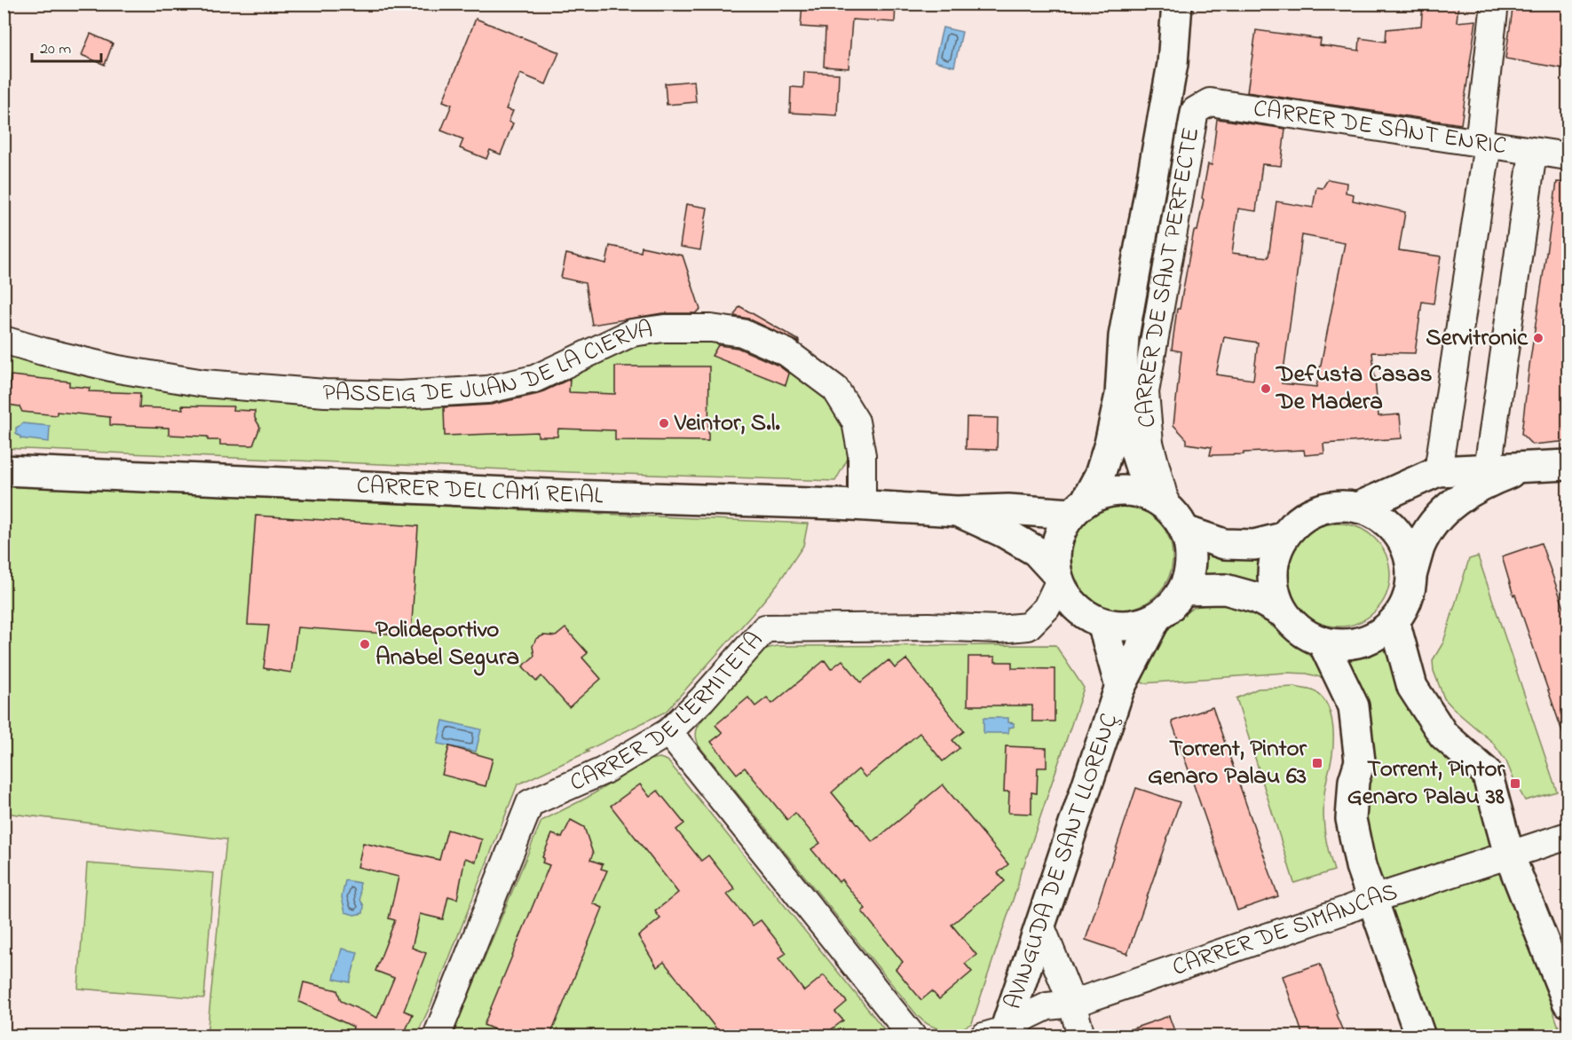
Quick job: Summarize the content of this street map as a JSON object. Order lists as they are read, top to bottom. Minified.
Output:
{"streets":{"street":["CARRER DE SANT ENRIC","CARRER DE SANT PERFECTE","PASSEIG DE JUAN DE LA CIERVA","CARRER DEL CAMÍ REIAL","CARRER DE L'ERMITETA","AVINGUDA DE SANT LLORENÇ","CARRER DE SIMANCAS"]},"crossings":[["CARRER DE SANT ENRIC","CARRER DE SANT PERFECTE"],["CARRER DE SANT PERFECTE","CARRER DEL CAMÍ REIAL"],["CARRER DE SANT PERFECTE","CARRER DE L'ERMITETA"],["CARRER DE SANT PERFECTE","AVINGUDA DE SANT LLORENÇ"],["PASSEIG DE JUAN DE LA CIERVA","CARRER DEL CAMÍ REIAL"],["CARRER DEL CAMÍ REIAL","CARRER DE L'ERMITETA"],["CARRER DEL CAMÍ REIAL","AVINGUDA DE SANT LLORENÇ"],["CARRER DE L'ERMITETA","AVINGUDA DE SANT LLORENÇ"],["AVINGUDA DE SANT LLORENÇ","CARRER DE SIMANCAS"]],"places":{"other":["Servitronic","Defusta Casas De Madera","Veintor, S.l.","Polideportivo Anabel Segura"],"transit":["Torrent, Pintor Genaro Palau 63","Torrent, Pintor Genaro Palau 38"]},"scale_bar":"20 m"}
